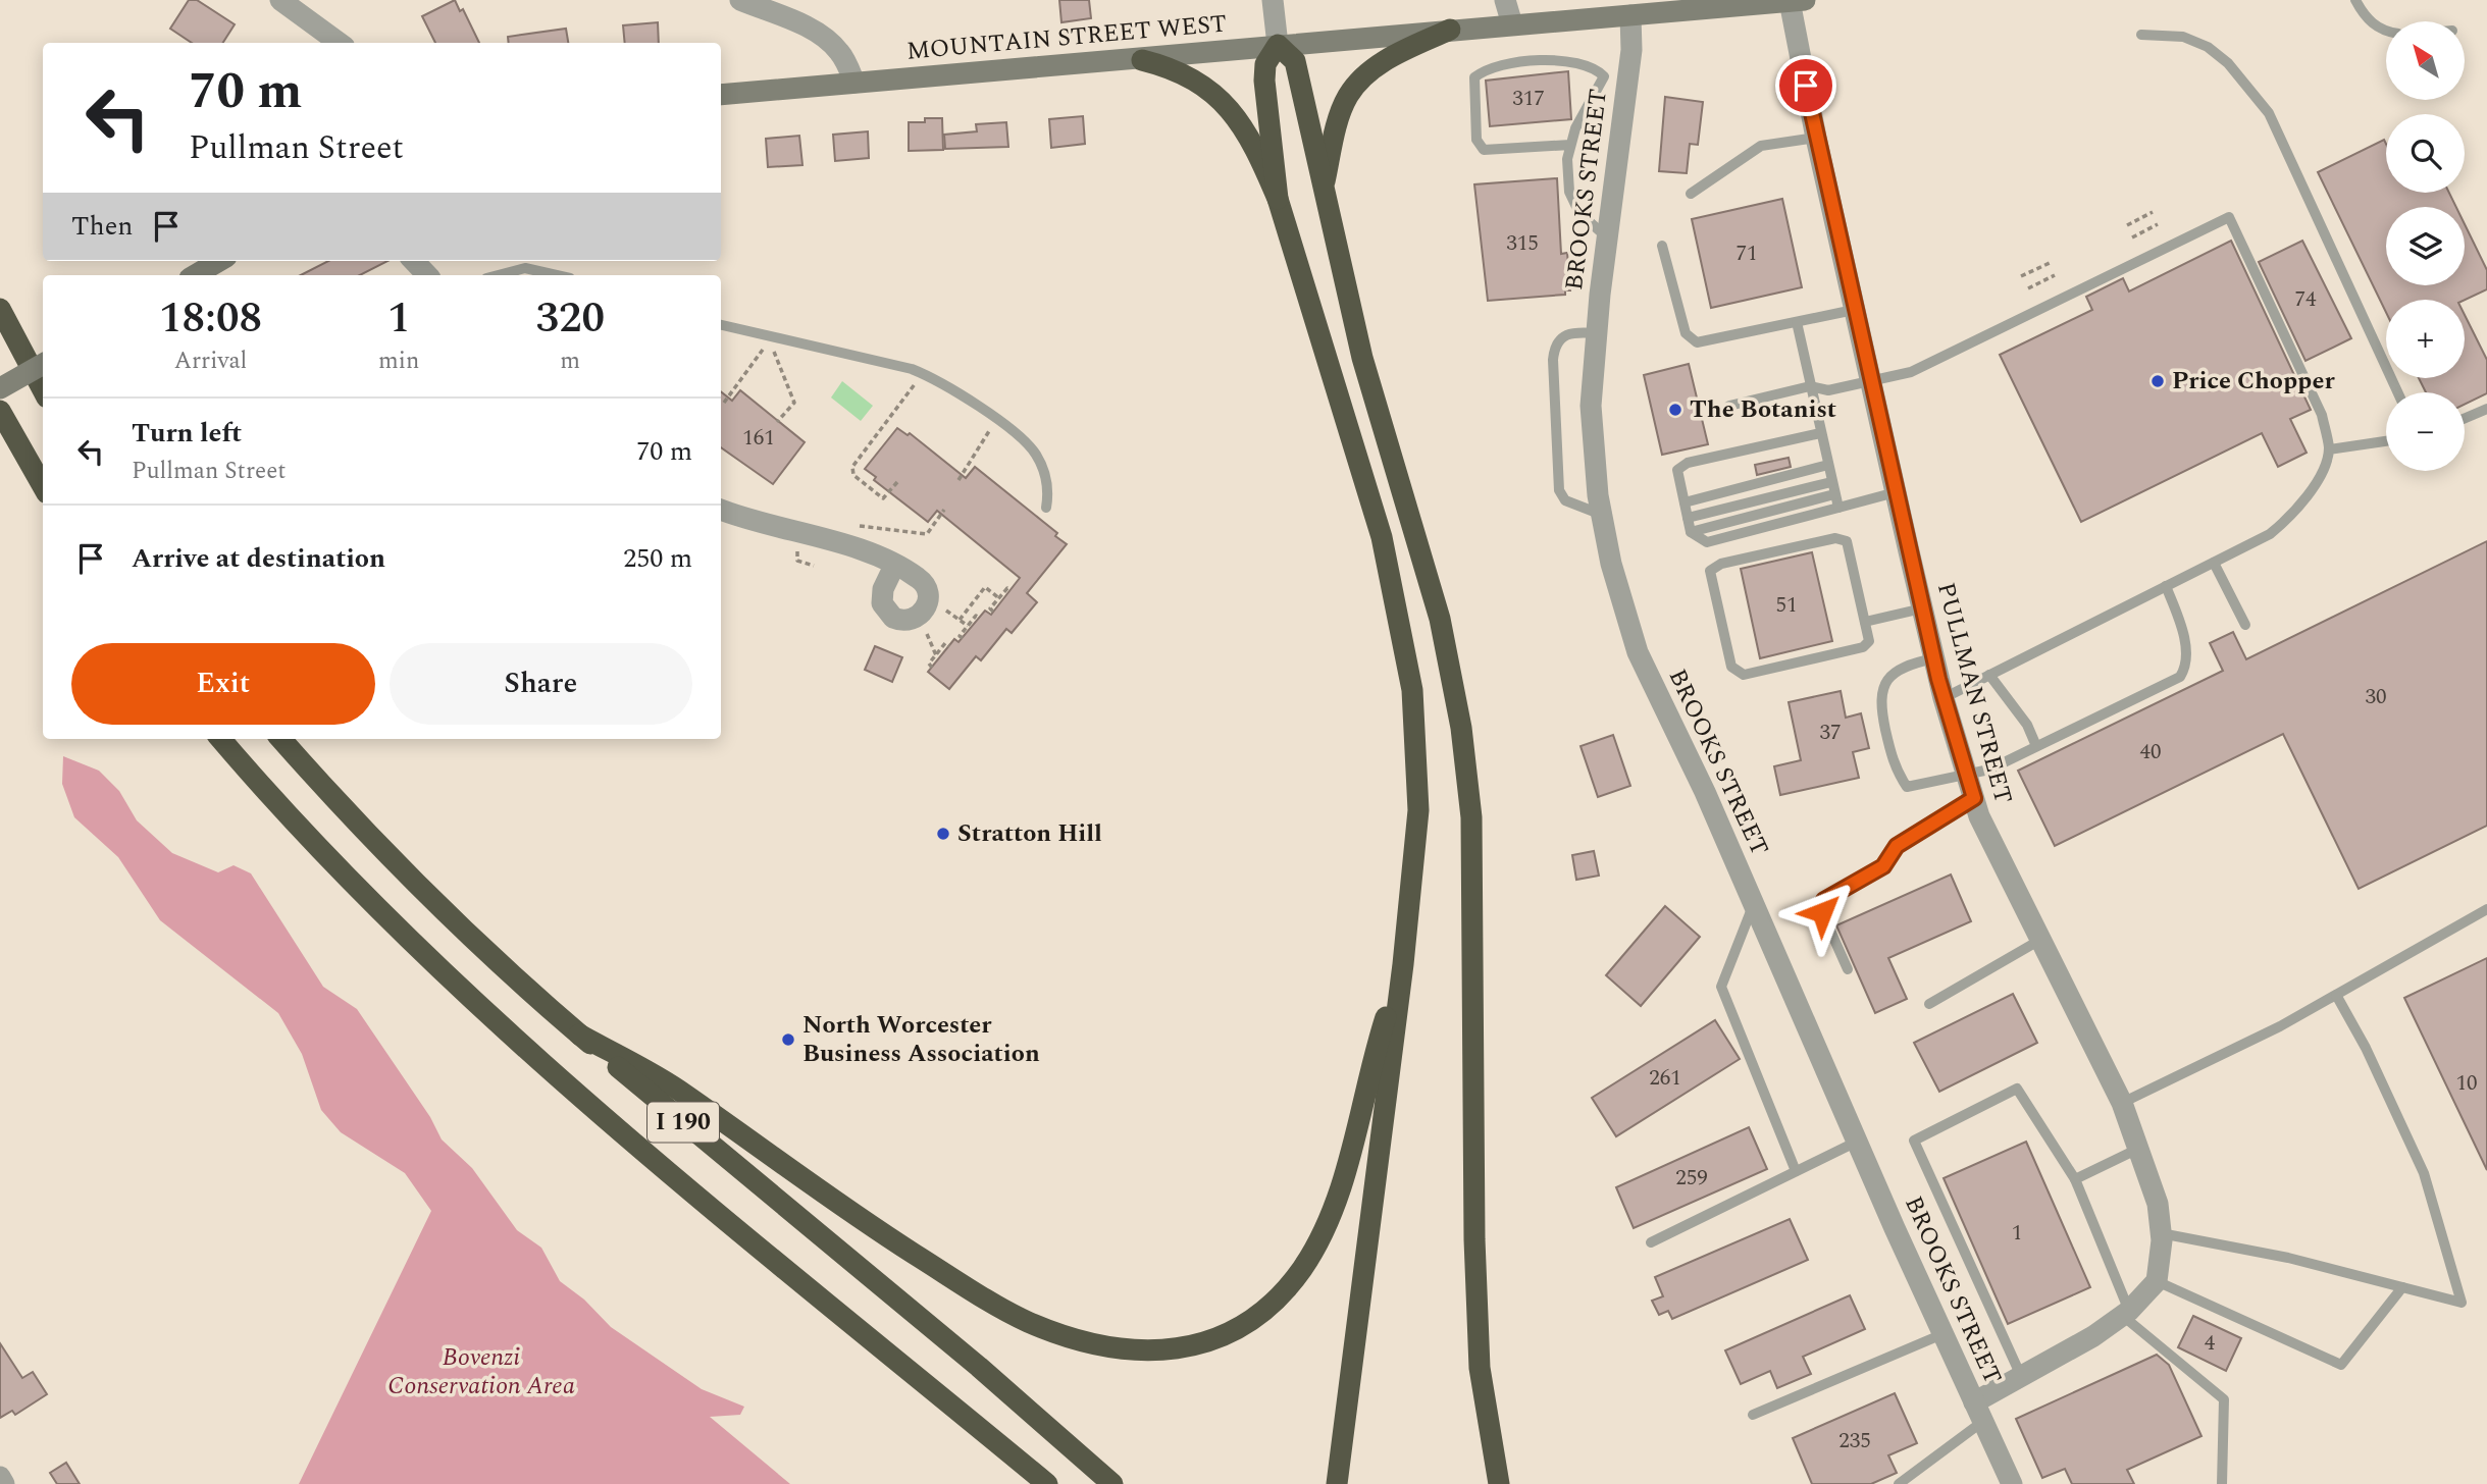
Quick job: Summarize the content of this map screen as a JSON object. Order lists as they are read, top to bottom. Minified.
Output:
{"streets":{"highway":["I 190"],"main road":["MOUNTAIN STREET WEST"],"street":["BROOKS STREET","PULLMAN STREET"]},"crossings":[["MOUNTAIN STREET WEST","BROOKS STREET"],["MOUNTAIN STREET WEST","PULLMAN STREET"]],"parks":["Bovenzi Conservation Area"],"places":["Price Chopper","The Botanist","Stratton Hill","North Worcester Business Association"],"house_numbers":["317","315","71","74","161","51","30","37","40","261","10","259","1","4","235"],"north":"top left","page":{"map_buttons":["+","−"],"turn":["70 m","Pullman Street"],"then":"Then","eta":["18:08","Arrival","1","min","320","m"],"list":[{"name":"Turn left","note":"Pullman Street","value":"70 m"},{"name":"Arrive at destination","value":"250 m"}],"buttons":["Exit","Share"]}}
